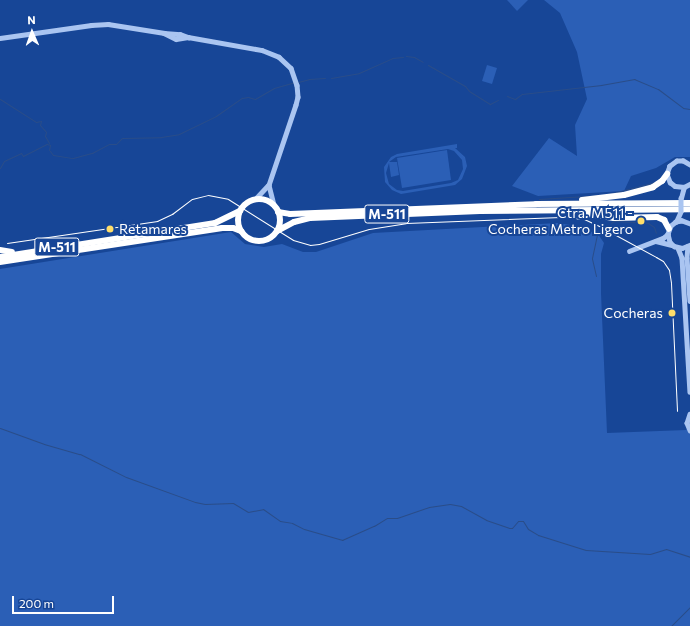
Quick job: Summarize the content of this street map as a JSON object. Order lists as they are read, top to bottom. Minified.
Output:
{"streets":{"highway":["M-511"]},"places":["Ctra. M511 - Cocheras Metro Ligero","Retamares","Cocheras"],"scale_bar":"200 m","north":"top"}
